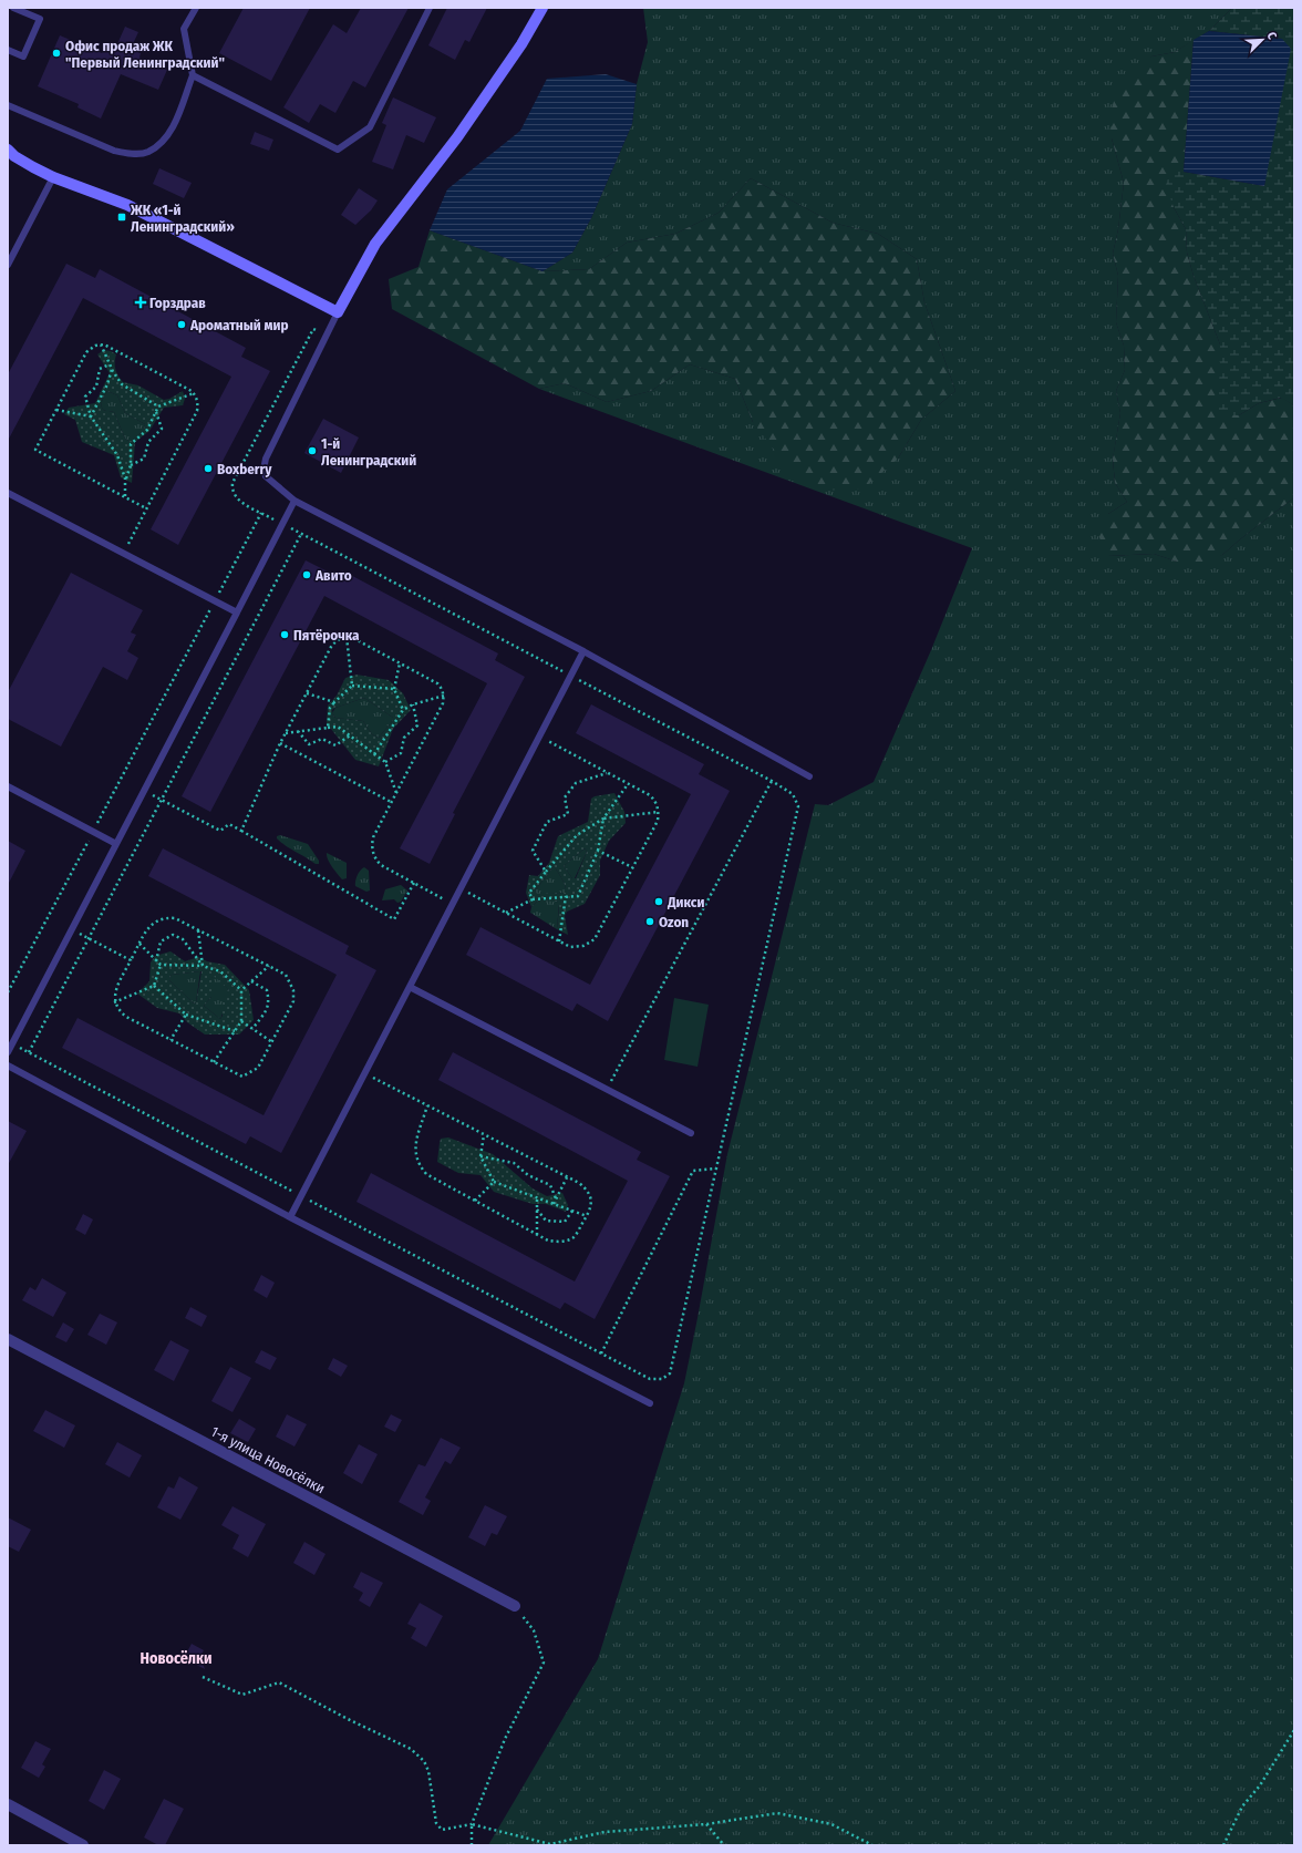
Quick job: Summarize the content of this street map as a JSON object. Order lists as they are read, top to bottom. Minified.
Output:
{"streets":{"street":["1-я улица Новосёлки"]},"districts":["Новосёлки"],"places":{"other":["Офис продаж ЖК \"Первый Ленинградский\"","Ароматный мир","1-й Ленинградский","Boxberry","Авито","Пятёрочка","Дикси","Ozon"],"transit":["ЖК «1-й Ленинградский»"],"health":["Горздрав"]},"north":"top right"}
